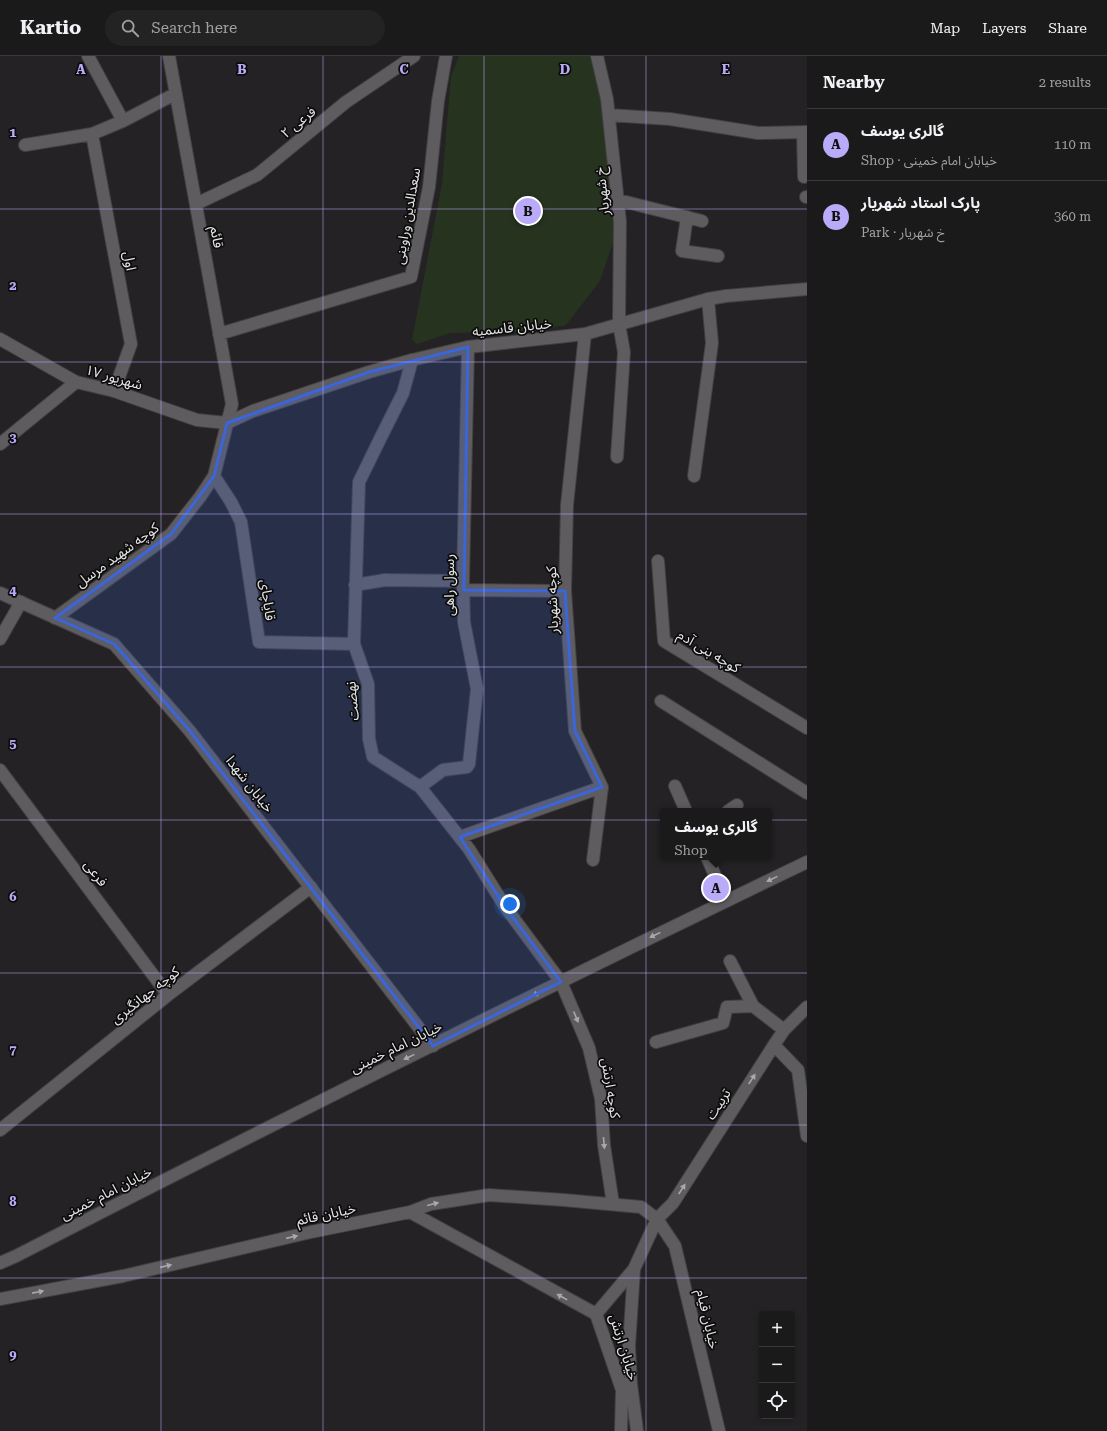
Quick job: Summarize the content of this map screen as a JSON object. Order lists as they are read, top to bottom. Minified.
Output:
{"streets":{"street":["فرعی ۲","خ شهریار","سعدالدین وراوینی","قائم","اول","خیابان قاسمیه","۱۷ شهریور","کوچه شهید مرسل","رسول راهی","قایاچای","کوچه شهریار","کوچه بنی آدم","نهضت","خیابان شهدا","فرعی","کوچه جهانگیری","خیابان امام خمینی","کوچه ارتش","تربیت","خیابان قائم","خیابان قیام","خیابان ارتش"]},"crossings":[["فرعی ۲","قائم"],["خ شهریار","خیابان قاسمیه"],["سعدالدین وراوینی","قائم"],["قائم","خیابان قاسمیه"],["قائم","۱۷ شهریور"],["قائم","کوچه شهید مرسل"],["اول","۱۷ شهریور"],["خیابان قاسمیه","۱۷ شهریور"],["خیابان قاسمیه","کوچه شهید مرسل"],["خیابان قاسمیه","رسول راهی"],["خیابان قاسمیه","کوچه شهریار"],["خیابان قاسمیه","نهضت"],["۱۷ شهریور","کوچه شهید مرسل"],["کوچه شهید مرسل","قایاچای"],["کوچه شهید مرسل","خیابان شهدا"],["رسول راهی","نهضت"],["قایاچای","نهضت"],["نهضت","خیابان امام خمینی"],["نهضت","کوچه ارتش"],["خیابان شهدا","کوچه جهانگیری"],["خیابان شهدا","خیابان امام خمینی"],["فرعی","کوچه جهانگیری"],["خیابان امام خمینی","کوچه ارتش"],["کوچه ارتش","خیابان قائم"],["تربیت","خیابان قائم"],["تربیت","خیابان قیام"],["تربیت","خیابان ارتش"],["خیابان قائم","خیابان قیام"],["خیابان قائم","خیابان ارتش"],["خیابان قیام","خیابان ارتش"]],"one_way":["خیابان امام خمینی","کوچه ارتش","تربیت","خیابان قائم"],"page":{"header":"Kartio","search":"Search here","nav":["Map","Layers","Share"],"heading":["Nearby","2 results"],"list":[{"mark":"A","name":"گالری یوسف","note":"Shop · خیابان امام خمینی","value":"110 m"},{"mark":"B","name":"پارک استاد شهریار","note":"Park · خ شهریار","value":"360 m"}],"pins":["B","A"],"popup":["گالری یوسف","Shop"],"map_buttons":["+","−"]},"grid":{"columns":["A","B","C","D","E"],"rows":["1","2","3","4","5","6","7","8","9"]}}
